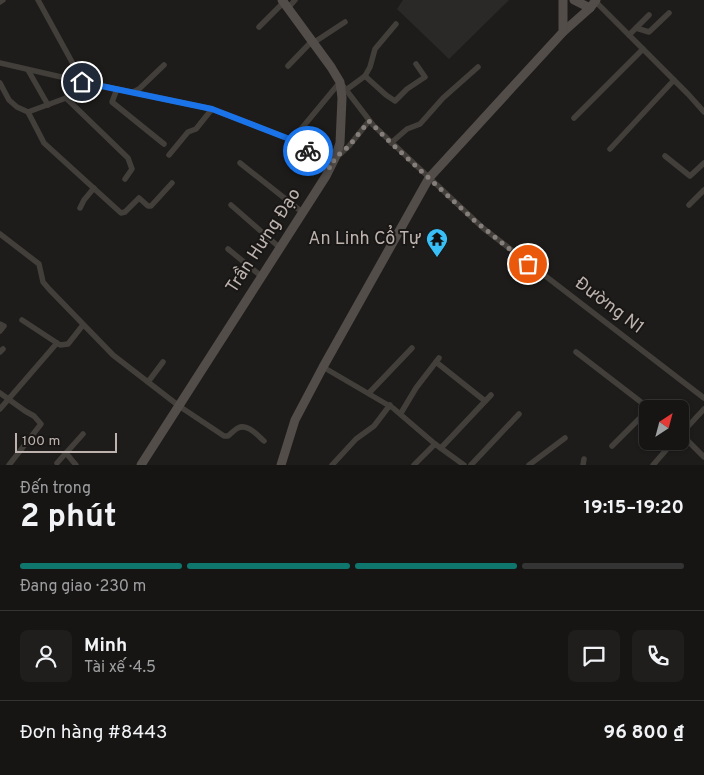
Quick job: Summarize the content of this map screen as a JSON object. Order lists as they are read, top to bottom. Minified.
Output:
{"streets":{"street":["Trần Hưng Đạo","Đường N1"]},"crossings":[["Trần Hưng Đạo","Đường N1"]],"places":{"temple":["An Linh Cổ Tự"]},"scale_bar":"100 m","north":"top right","page":{"scale":"100 m","heading":["2 phút","Đến trong","19:15–19:20"],"panel":["Minh","Tài xế · 4.5","Đơn hàng #8443","96 800 ₫"],"bar":"Đang giao · 230 m"}}
